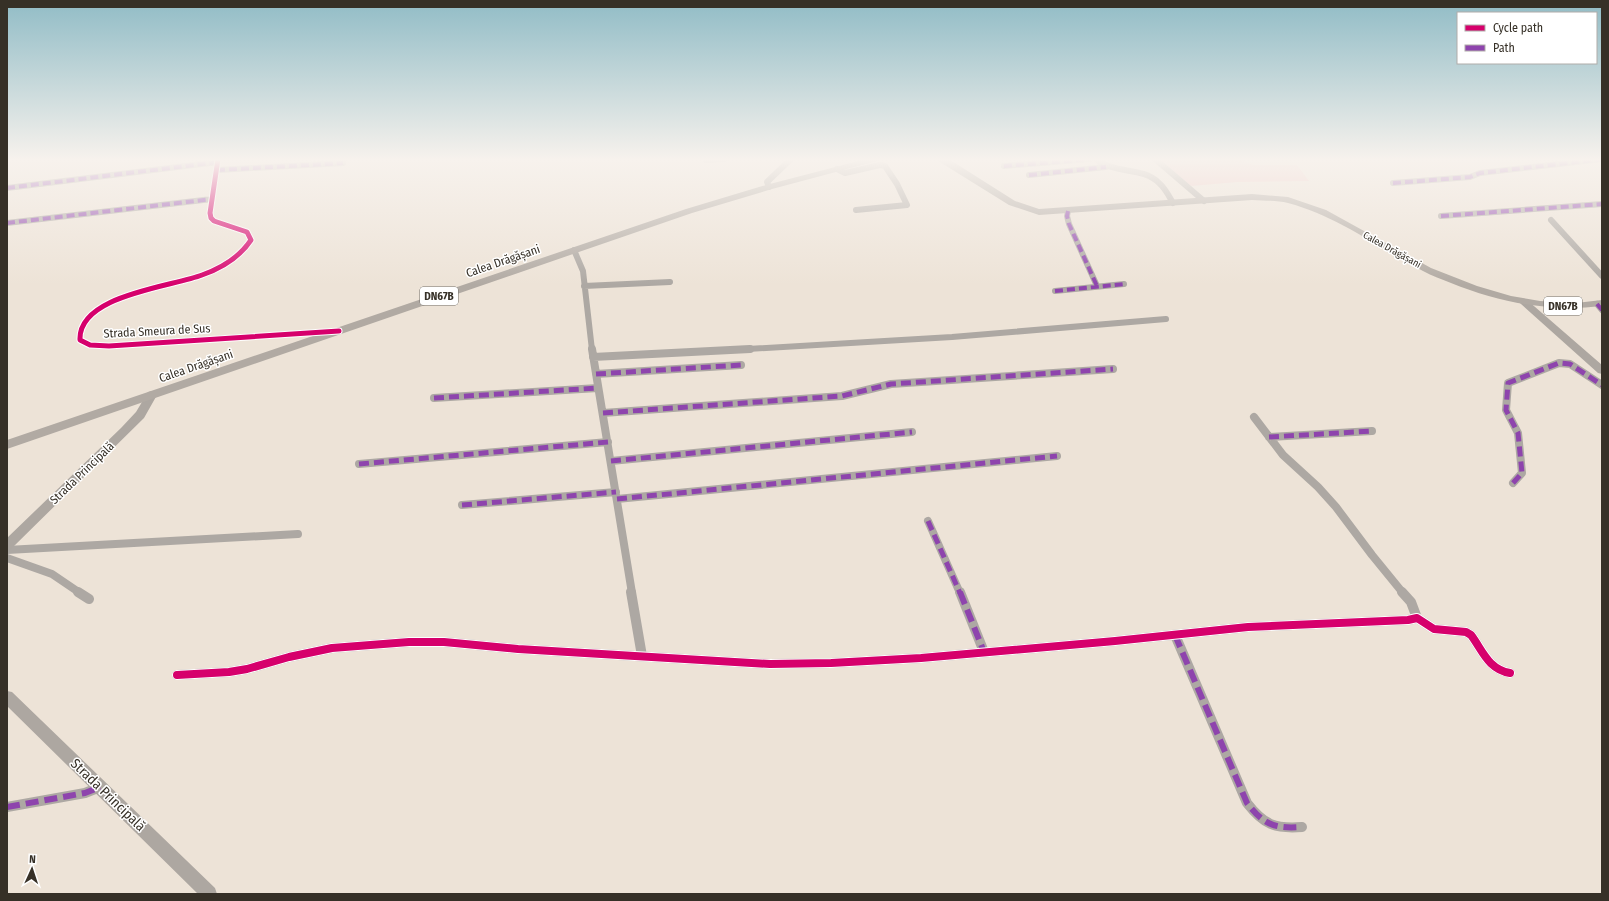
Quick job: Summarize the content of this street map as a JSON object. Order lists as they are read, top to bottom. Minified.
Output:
{"streets":{"main road":["Calea Drăgășani","DN67B"],"street":["Strada Smeura de Sus","Strada Principală"]},"crossings":[["Calea Drăgășani","DN67B"],["Calea Drăgășani","Strada Smeura de Sus"],["Calea Drăgășani","Strada Principală"]],"legend":["Cycle path","Path"],"north":"top"}
